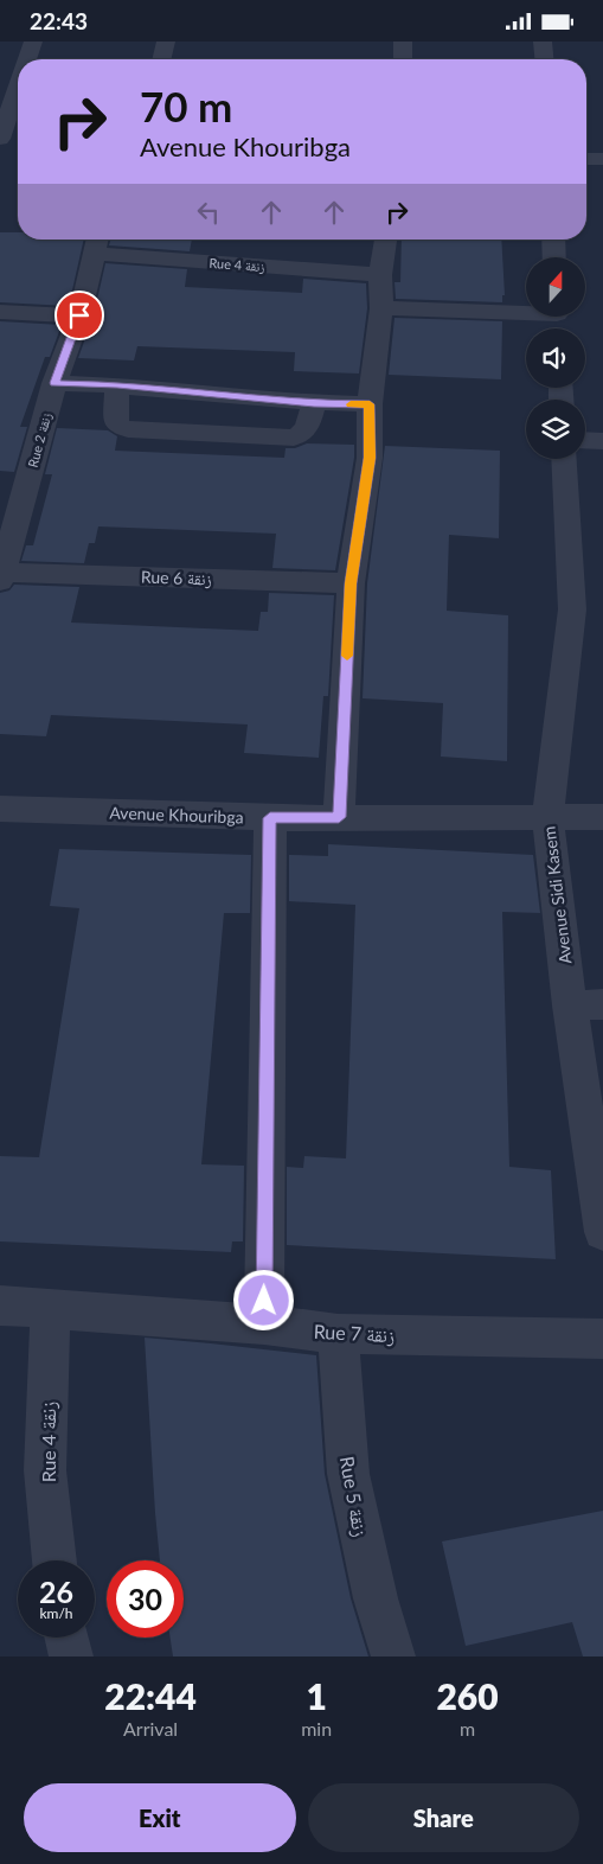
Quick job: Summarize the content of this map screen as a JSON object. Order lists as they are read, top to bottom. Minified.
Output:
{"streets":{"street":["Rue 4 زنقة","Rue 2 زنقة","Rue 6 زنقة","Avenue Khouribga","Avenue Sidi Kasem","Rue 7 زنقة","Rue 5 زنقة"]},"crossings":[["Rue 4 زنقة","Rue 2 زنقة"],["Rue 4 زنقة","Rue 7 زنقة"],["Rue 2 زنقة","Rue 6 زنقة"],["Avenue Khouribga","Avenue Sidi Kasem"],["Rue 7 زنقة","Rue 5 زنقة"]],"north":"top","page":{"status":"22:43","turn":["70 m","Avenue Khouribga"],"speed":"26 km/h","limit":"30","eta":["22:44","Arrival","1","min","260","m"],"buttons":["Exit","Share"]}}
